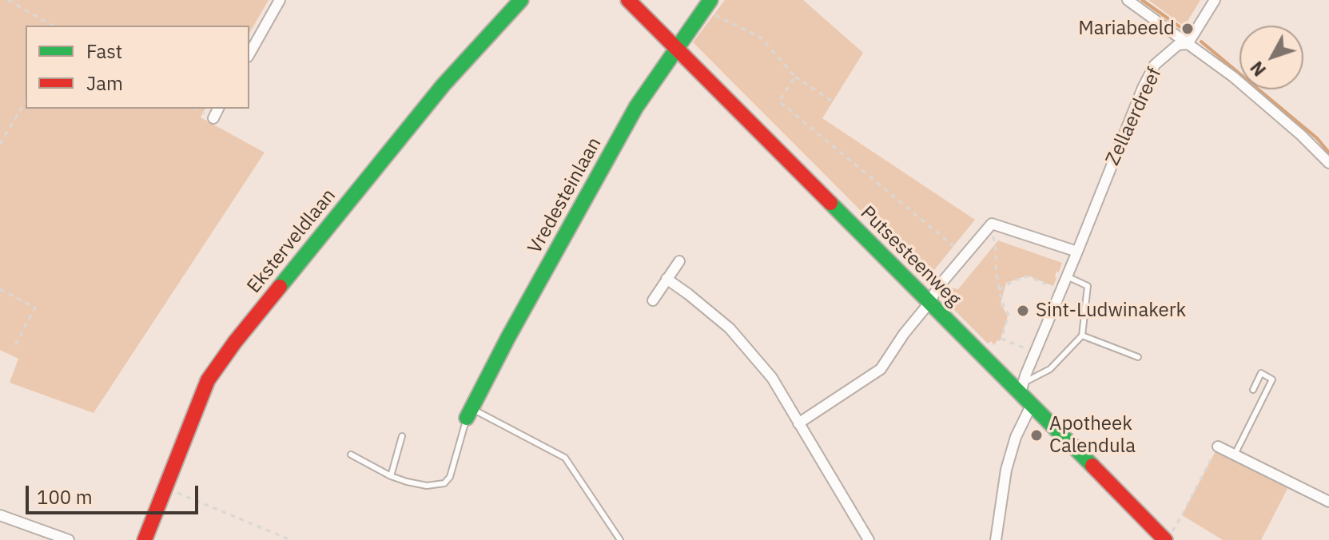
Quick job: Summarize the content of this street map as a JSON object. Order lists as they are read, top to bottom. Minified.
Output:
{"streets":{"street":["Zellaerdreef","Vredesteinlaan","Eksterveldlaan","Putsesteenweg"]},"crossings":[["Zellaerdreef","Putsesteenweg"],["Vredesteinlaan","Putsesteenweg"]],"places":["Mariabeeld","Sint-Ludwinakerk","Apotheek Calendula"],"legend":["Fast","Jam"],"scale_bar":"100 m","north":"bottom left"}
